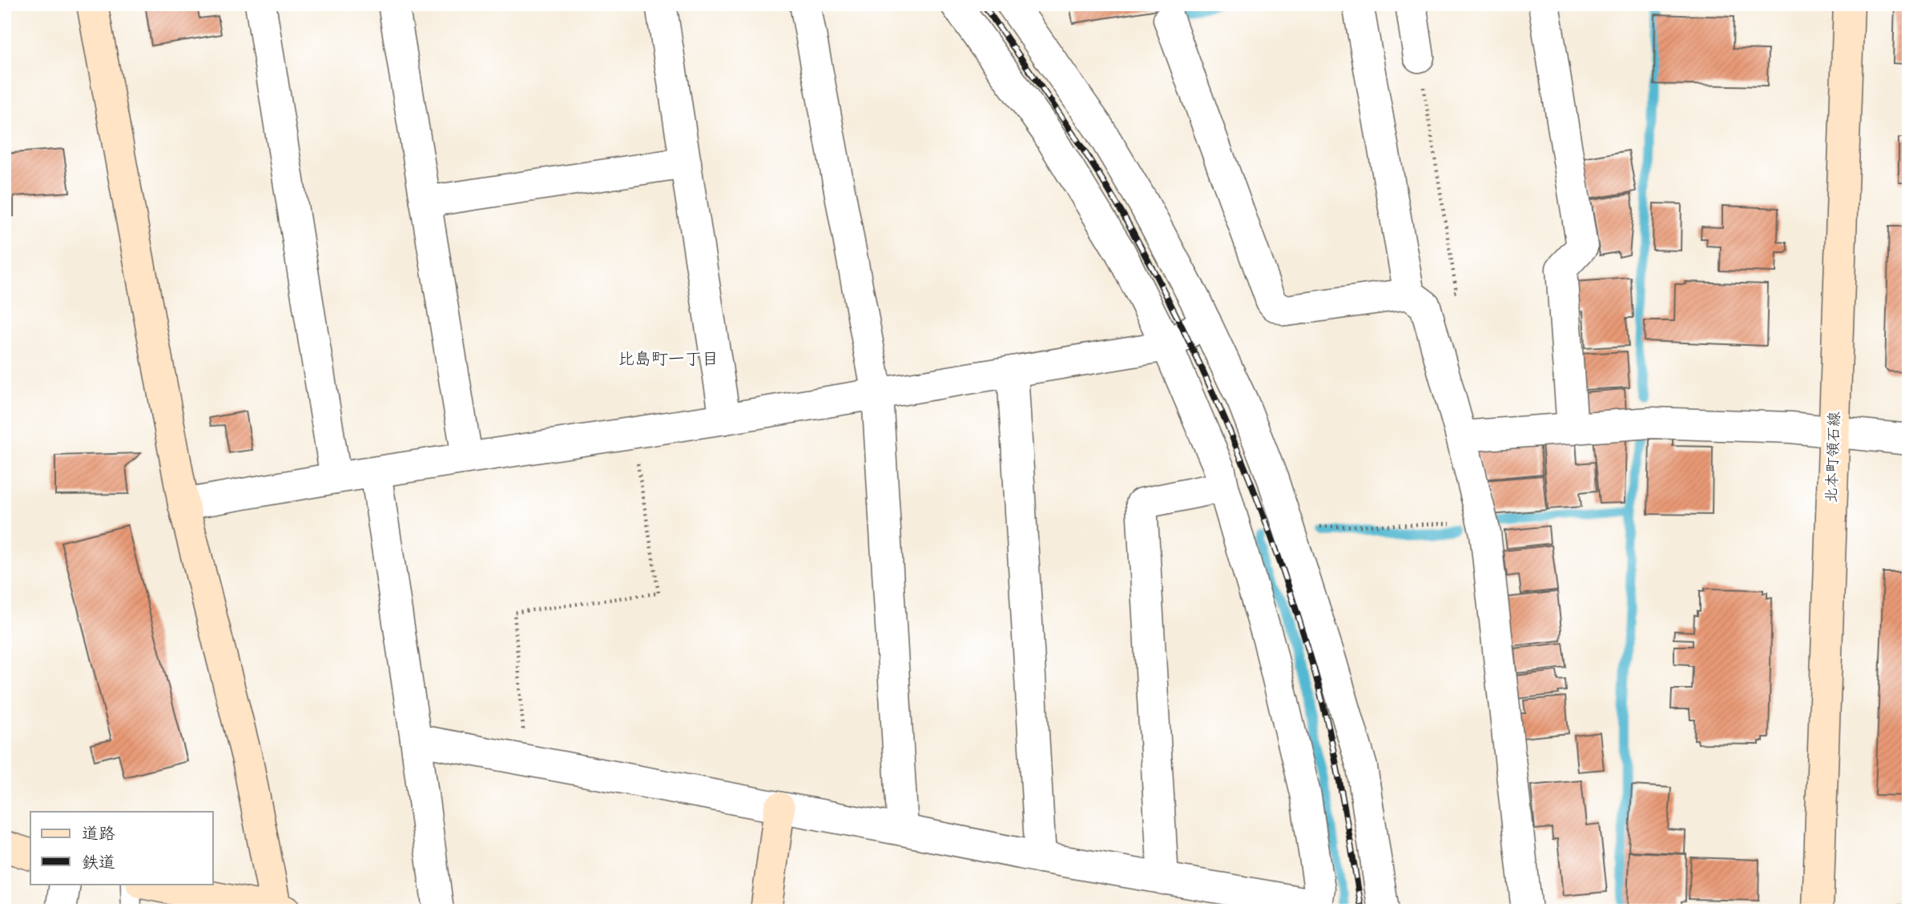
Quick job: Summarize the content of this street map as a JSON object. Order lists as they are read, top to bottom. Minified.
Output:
{"streets":{"main road":["北本町領石線"]},"districts":["比島町一丁目"],"legend":["道路","鉄道"]}
